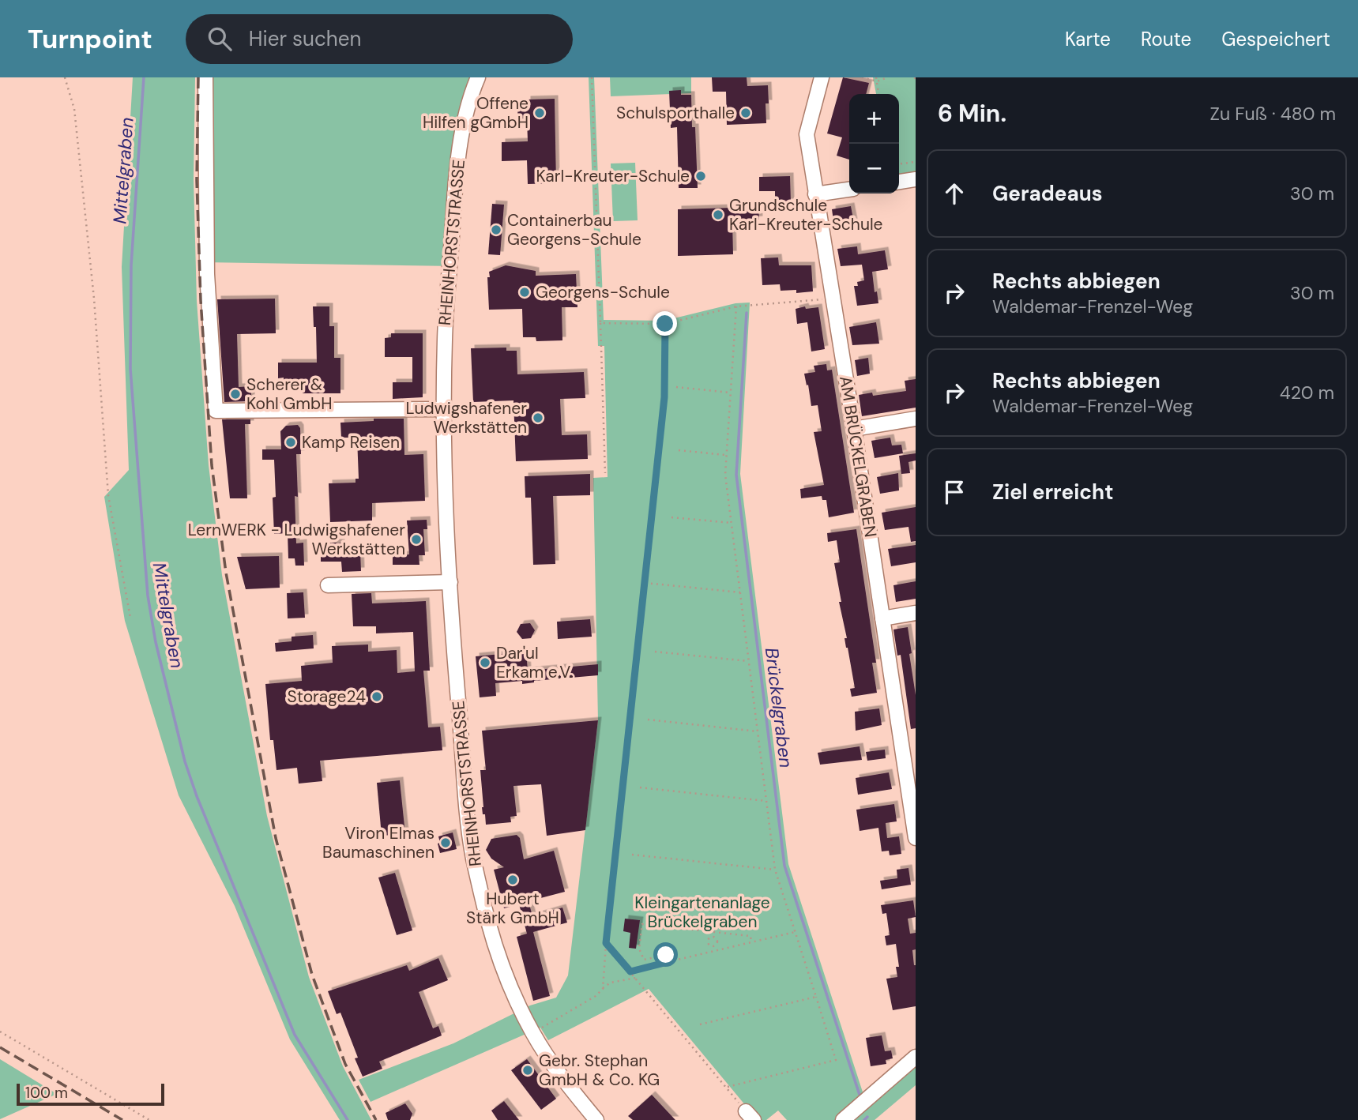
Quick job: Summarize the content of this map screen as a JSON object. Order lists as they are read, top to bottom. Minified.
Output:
{"streets":{"street":["RHEINHORSTSTRASSE","AM BRÜCKELGRABEN"]},"water":["Mittelgraben","Brückelgraben"],"parks":["Kleingartenanlage Brückelgraben"],"places":["Offene Hilfen gGmbH","Schulsporthalle","Karl-Kreuter-Schule","Grundschule Karl-Kreuter-Schule","Containerbau Georgens-Schule","Georgens-Schule","Scherer & Kohl GmbH","Ludwigshafener Werkstätten","Kamp Reisen","LernWERK - Ludwigshafener Werkstätten","Dar'ul Erkam e.V.","Storage24","Viron Elmas Baumaschinen","Hubert Stärk GmbH","Gebr. Stephan GmbH & Co. KG"],"scale_bar":"100 m","page":{"header":"Turnpoint","search":"Hier suchen","nav":["Karte","Route","Gespeichert"],"heading":["6 Min.","Zu Fuß · 480 m"],"map_buttons":["+","−"],"list":[["Geradeaus","30 m"],["Rechts abbiegen","Waldemar-Frenzel-Weg","30 m"],["Rechts abbiegen","Waldemar-Frenzel-Weg","420 m"],"Ziel erreicht"],"scale":"100 m"}}
